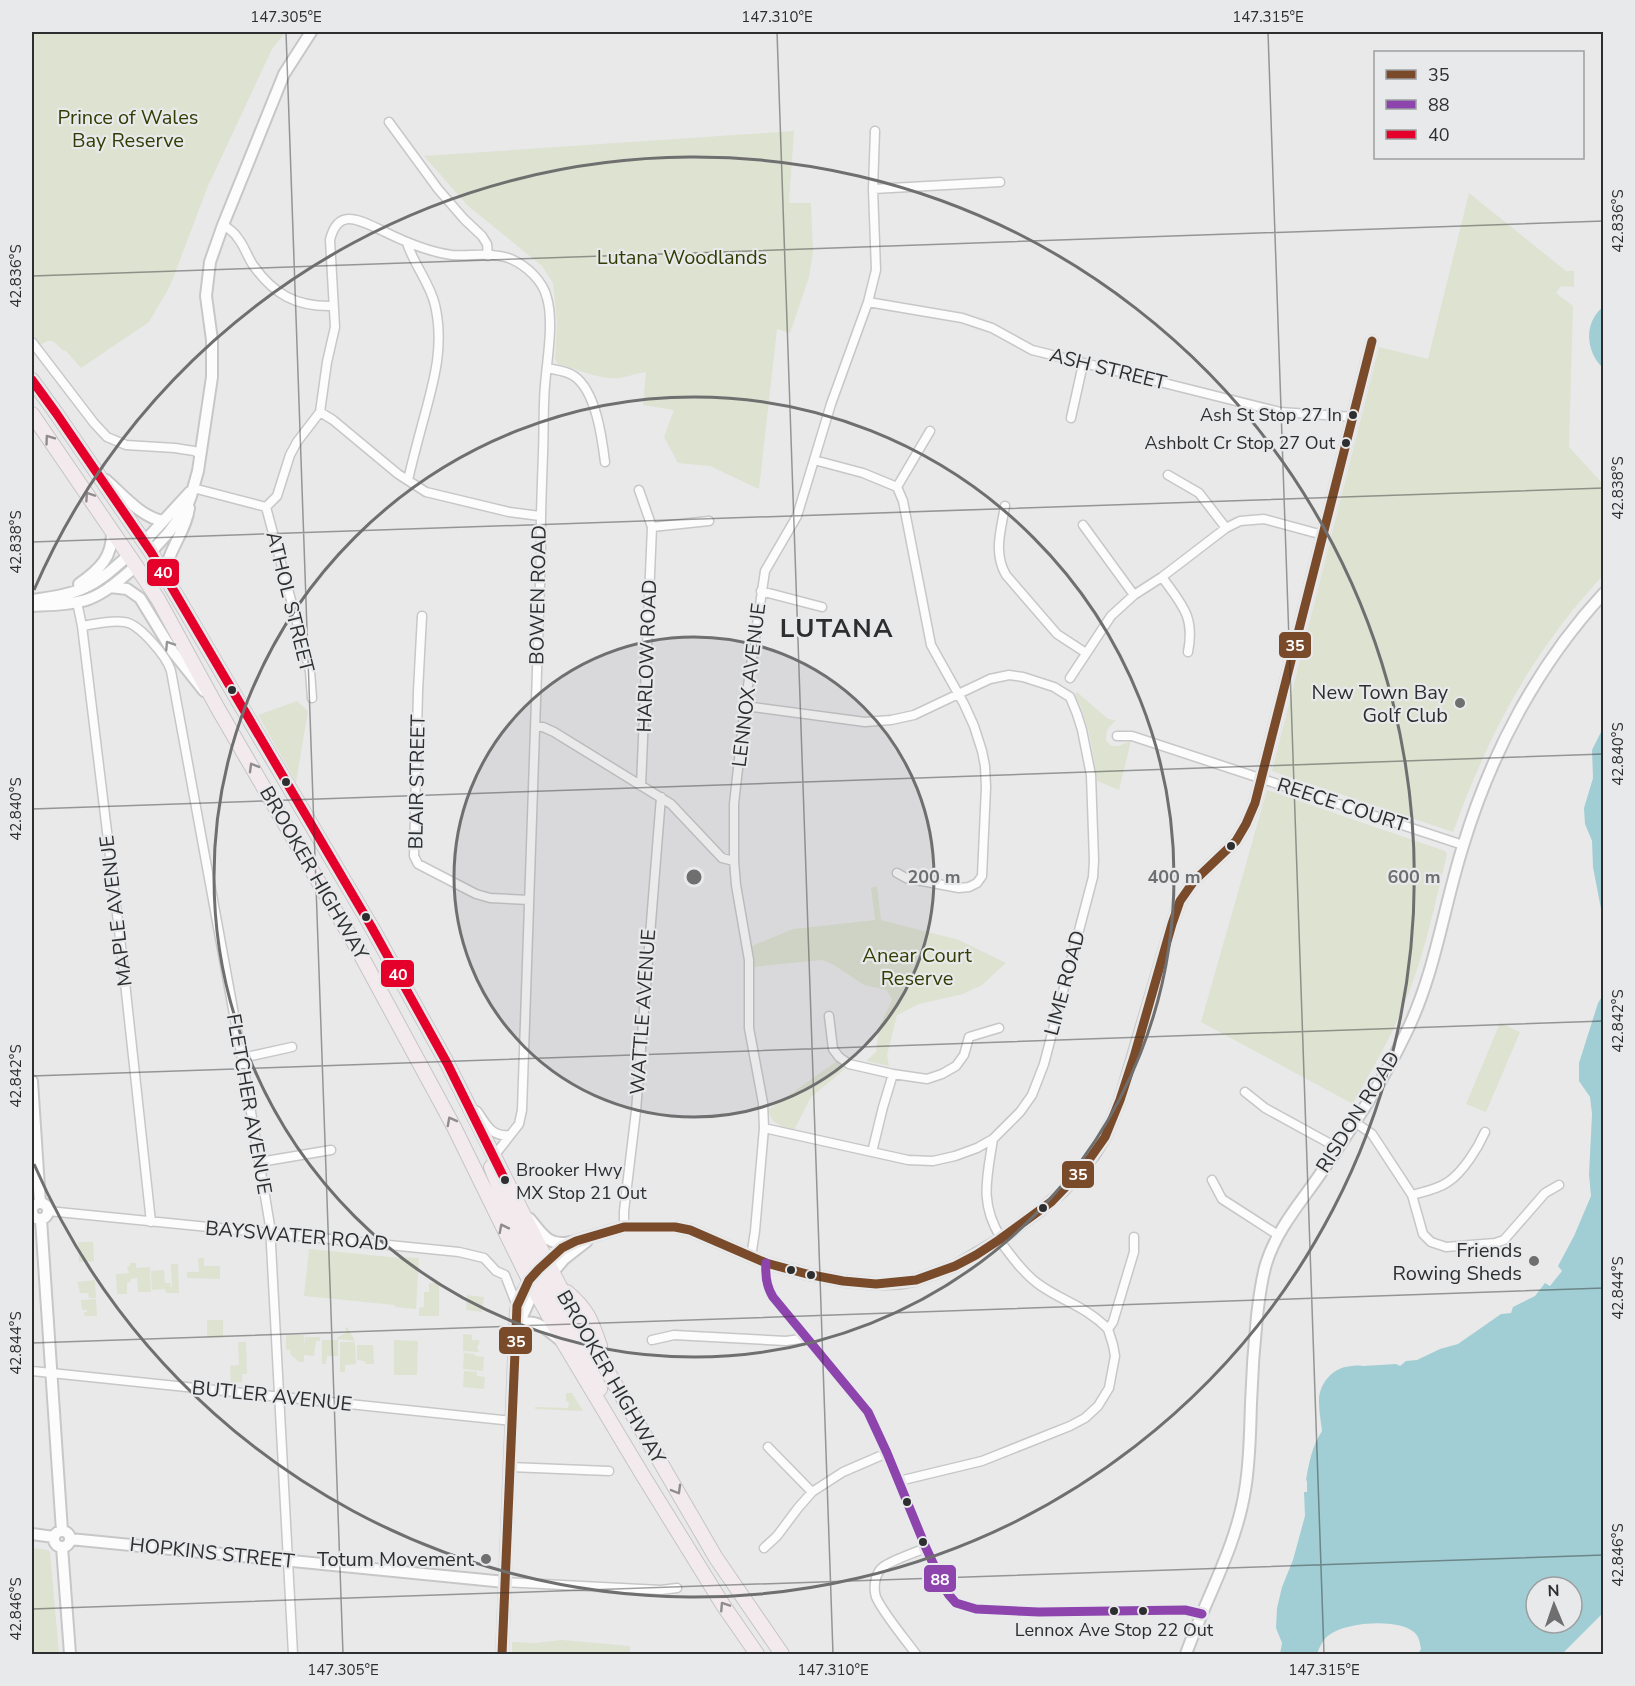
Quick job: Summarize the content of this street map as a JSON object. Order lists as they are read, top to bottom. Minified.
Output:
{"streets":{"highway":["BROOKER HIGHWAY"],"street":["ASH STREET","BOWEN ROAD","ATHOL STREET","HARLOW ROAD","LENNOX AVENUE","BLAIR STREET","REECE COURT","MAPLE AVENUE","LIME ROAD","WATTLE AVENUE","FLETCHER AVENUE","RISDON ROAD","BAYSWATER ROAD","BUTLER AVENUE","HOPKINS STREET"]},"crossings":[["ASH STREET","LENNOX AVENUE"],["BOWEN ROAD","BLAIR STREET"],["BOWEN ROAD","BROOKER HIGHWAY"],["LENNOX AVENUE","LIME ROAD"],["REECE COURT","RISDON ROAD"],["MAPLE AVENUE","FLETCHER AVENUE"],["MAPLE AVENUE","BAYSWATER ROAD"],["FLETCHER AVENUE","BAYSWATER ROAD"],["FLETCHER AVENUE","BUTLER AVENUE"],["FLETCHER AVENUE","HOPKINS STREET"]],"districts":["LUTANA"],"parks":["Prince of Wales Bay Reserve","Lutana Woodlands","Anear Court Reserve"],"places":["Ash St Stop 27 In","Ashbolt Cr Stop 27 Out","New Town Bay Golf Club","Brooker Hwy MX Stop 21 Out","Friends Rowing Sheds","Totum Movement","Lennox Ave Stop 22 Out"],"lines":["transit line 35","transit line 40","transit line 88"],"legend":["35","88","40"],"north":"top","coordinates":["147.305°E","147.310°E","147.315°E","42.836°S","42.838°S","42.840°S","42.842°S","42.844°S","42.846°S"],"rings":["200 m","400 m","600 m"]}
